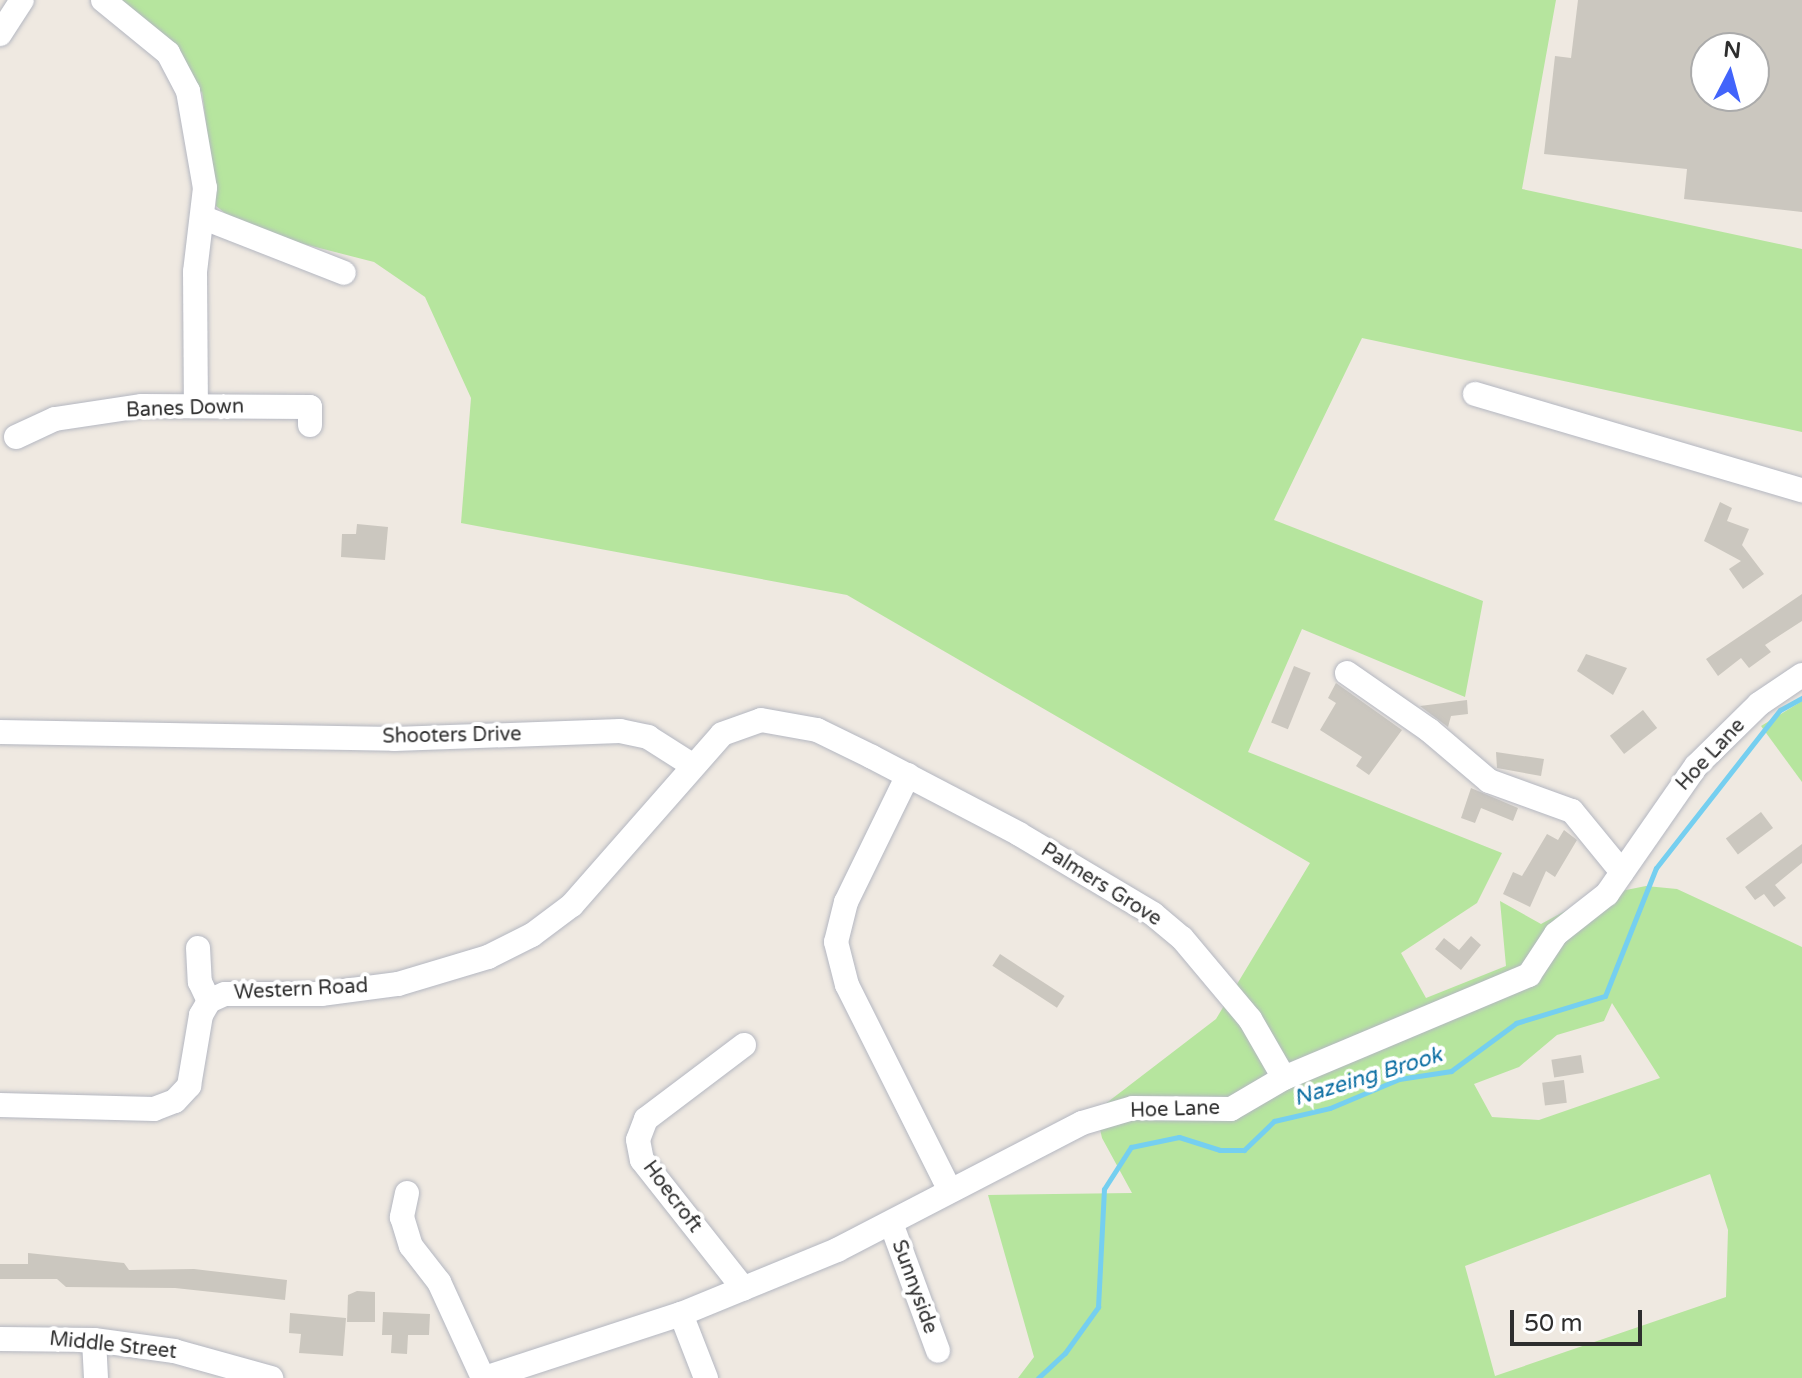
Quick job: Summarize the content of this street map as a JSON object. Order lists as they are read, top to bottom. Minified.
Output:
{"streets":{"street":["Banes Down","Shooters Drive","Hoe Lane","Palmers Grove","Western Road","Hoecroft","Sunnyside","Middle Street"]},"crossings":[["Shooters Drive","Palmers Grove"],["Shooters Drive","Western Road"],["Hoe Lane","Palmers Grove"],["Hoe Lane","Hoecroft"],["Hoe Lane","Sunnyside"],["Palmers Grove","Western Road"]],"water":["Nazeing Brook"],"scale_bar":"50 m","north":"top"}
